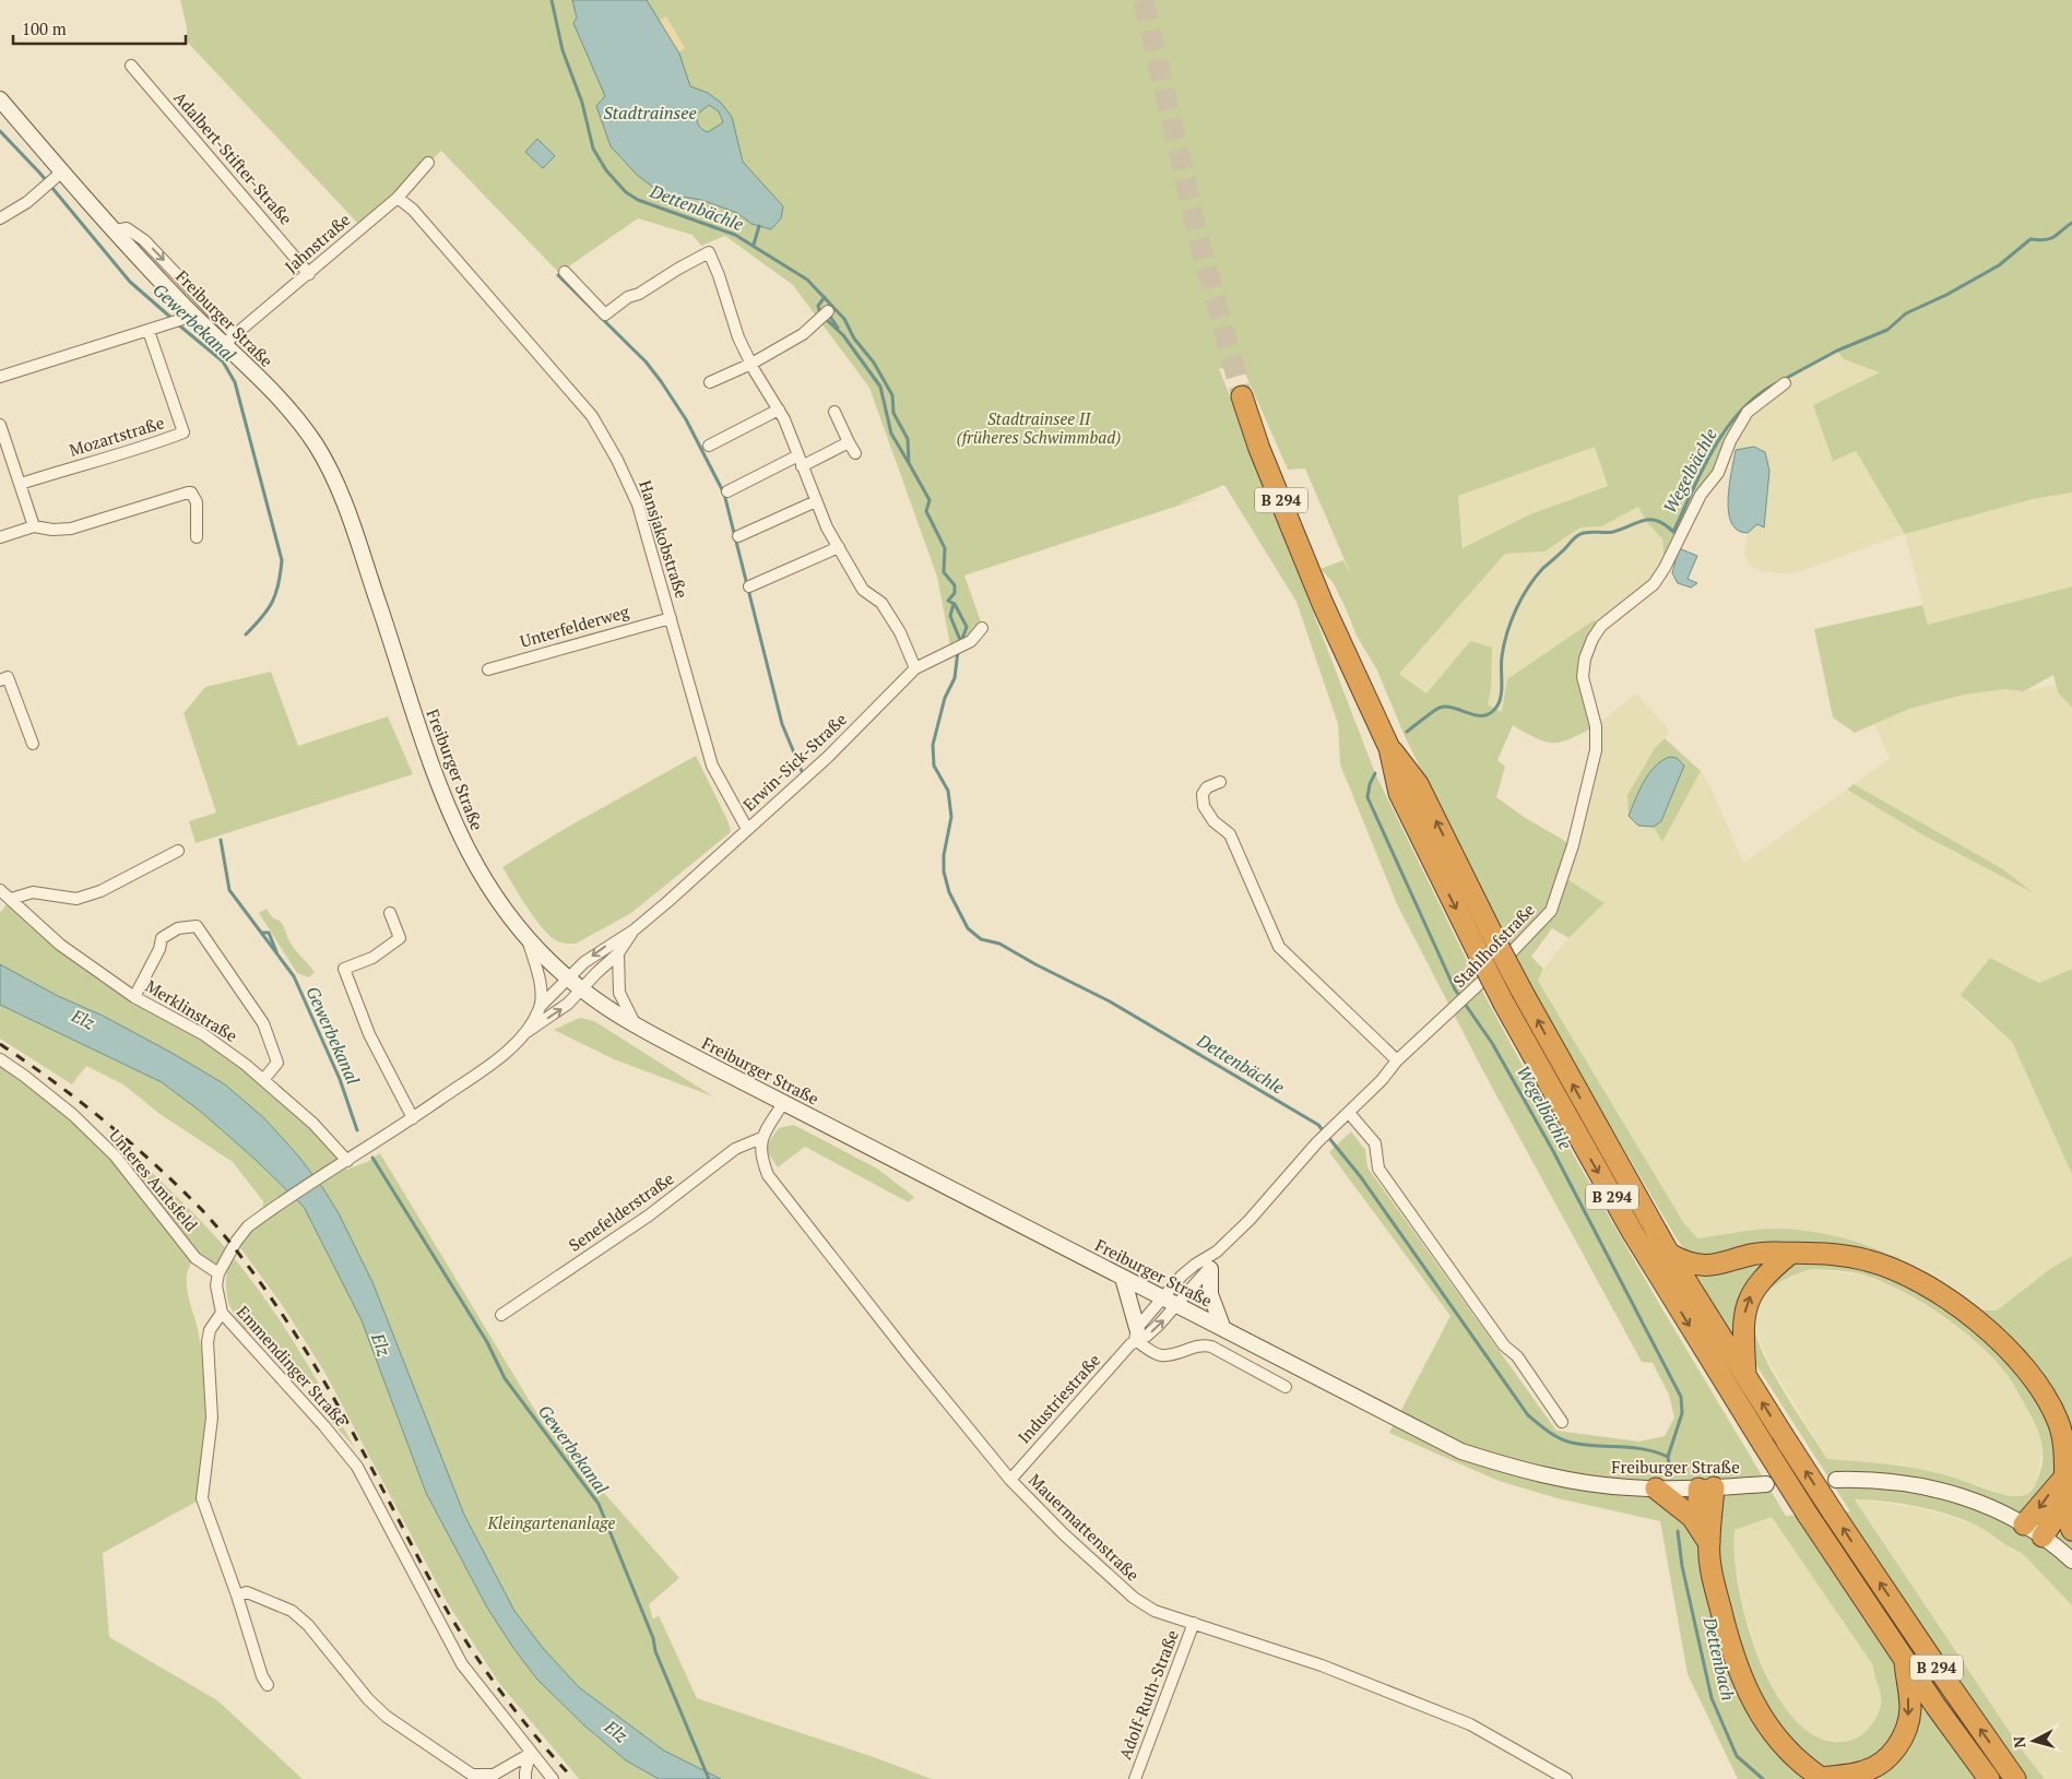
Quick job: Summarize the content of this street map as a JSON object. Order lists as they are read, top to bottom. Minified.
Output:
{"streets":{"highway":["B 294"],"street":["Adalbert-Stifter-Straße","Jahnstraße","Freiburger Straße","Mozartstraße","Hansjakobstraße","Unterfelderweg","Erwin-Sick-Straße","Stahlhofstraße","Merklinstraße","Unteres Amtsfeld","Senefelderstraße","Emmendinger Straße","Industriestraße","Mauermattenstraße","Adolf-Ruth-Straße"]},"crossings":[["Adalbert-Stifter-Straße","Jahnstraße"],["Jahnstraße","Freiburger Straße"],["Jahnstraße","Hansjakobstraße"],["Freiburger Straße","Erwin-Sick-Straße"],["Freiburger Straße","Stahlhofstraße"],["Freiburger Straße","Industriestraße"],["Hansjakobstraße","Unterfelderweg"],["Hansjakobstraße","Erwin-Sick-Straße"],["Stahlhofstraße","Industriestraße"],["Unteres Amtsfeld","Emmendinger Straße"],["Senefelderstraße","Mauermattenstraße"],["Industriestraße","Mauermattenstraße"],["Mauermattenstraße","Adolf-Ruth-Straße"]],"water":["Stadtrainsee","Dettenbächle","Gewerbekanal","Wegelbächle","Elz","Dettenbach"],"parks":["Stadtrainsee II (früheres Schwimmbad)","Kleingartenanlage"],"scale_bar":"100 m","north":"left"}
